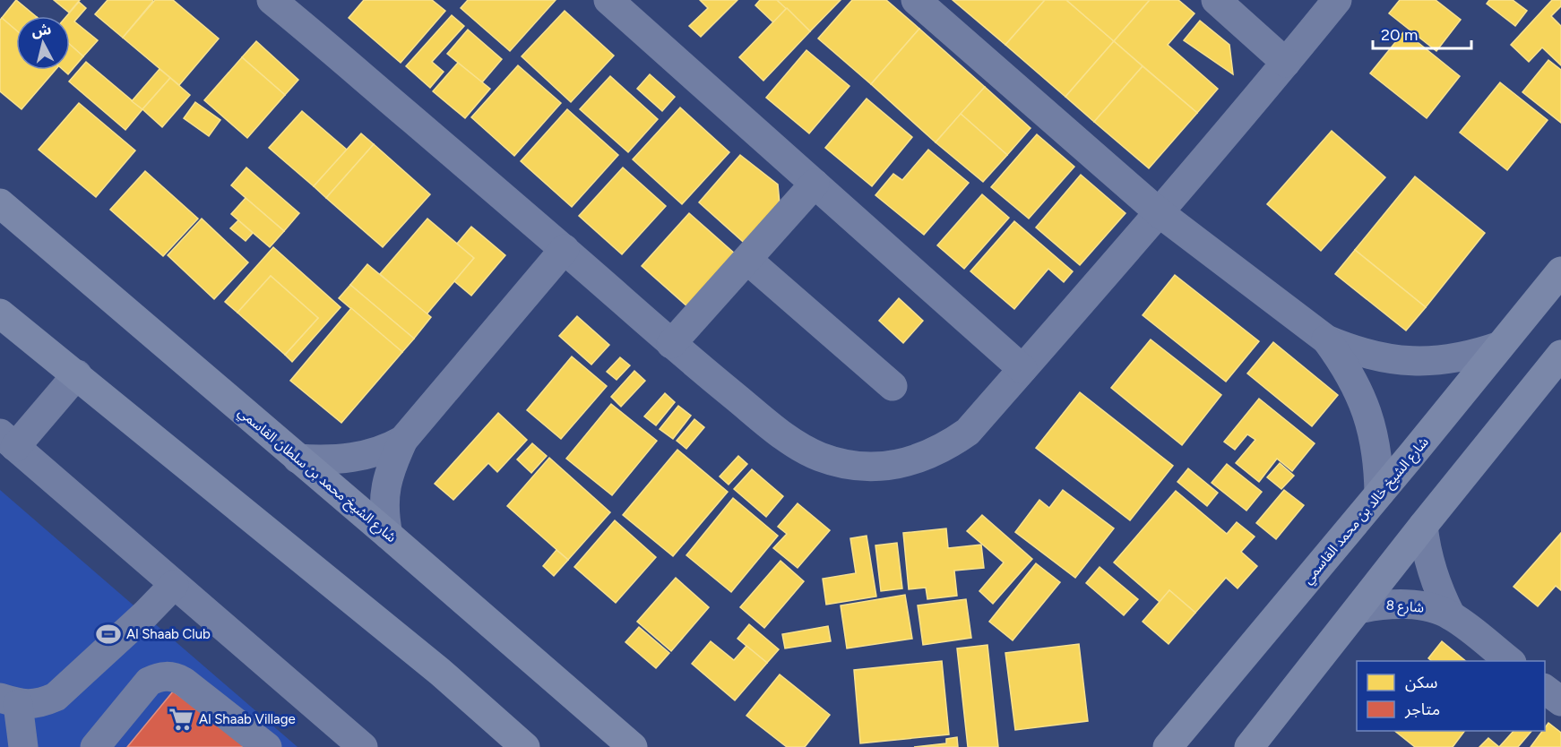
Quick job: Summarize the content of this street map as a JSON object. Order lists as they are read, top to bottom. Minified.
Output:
{"streets":{"main road":["شارع الشيخ محمد بن سلطان القاسمي","شارع الشيخ خالد بن محمد القاسمي"],"street":["شارع 8"]},"places":{"sports":["Al Shaab Club"],"supermarket":["Al Shaab Village"]},"legend":["سكن","متاجر"],"scale_bar":"20 m","north":"top"}
